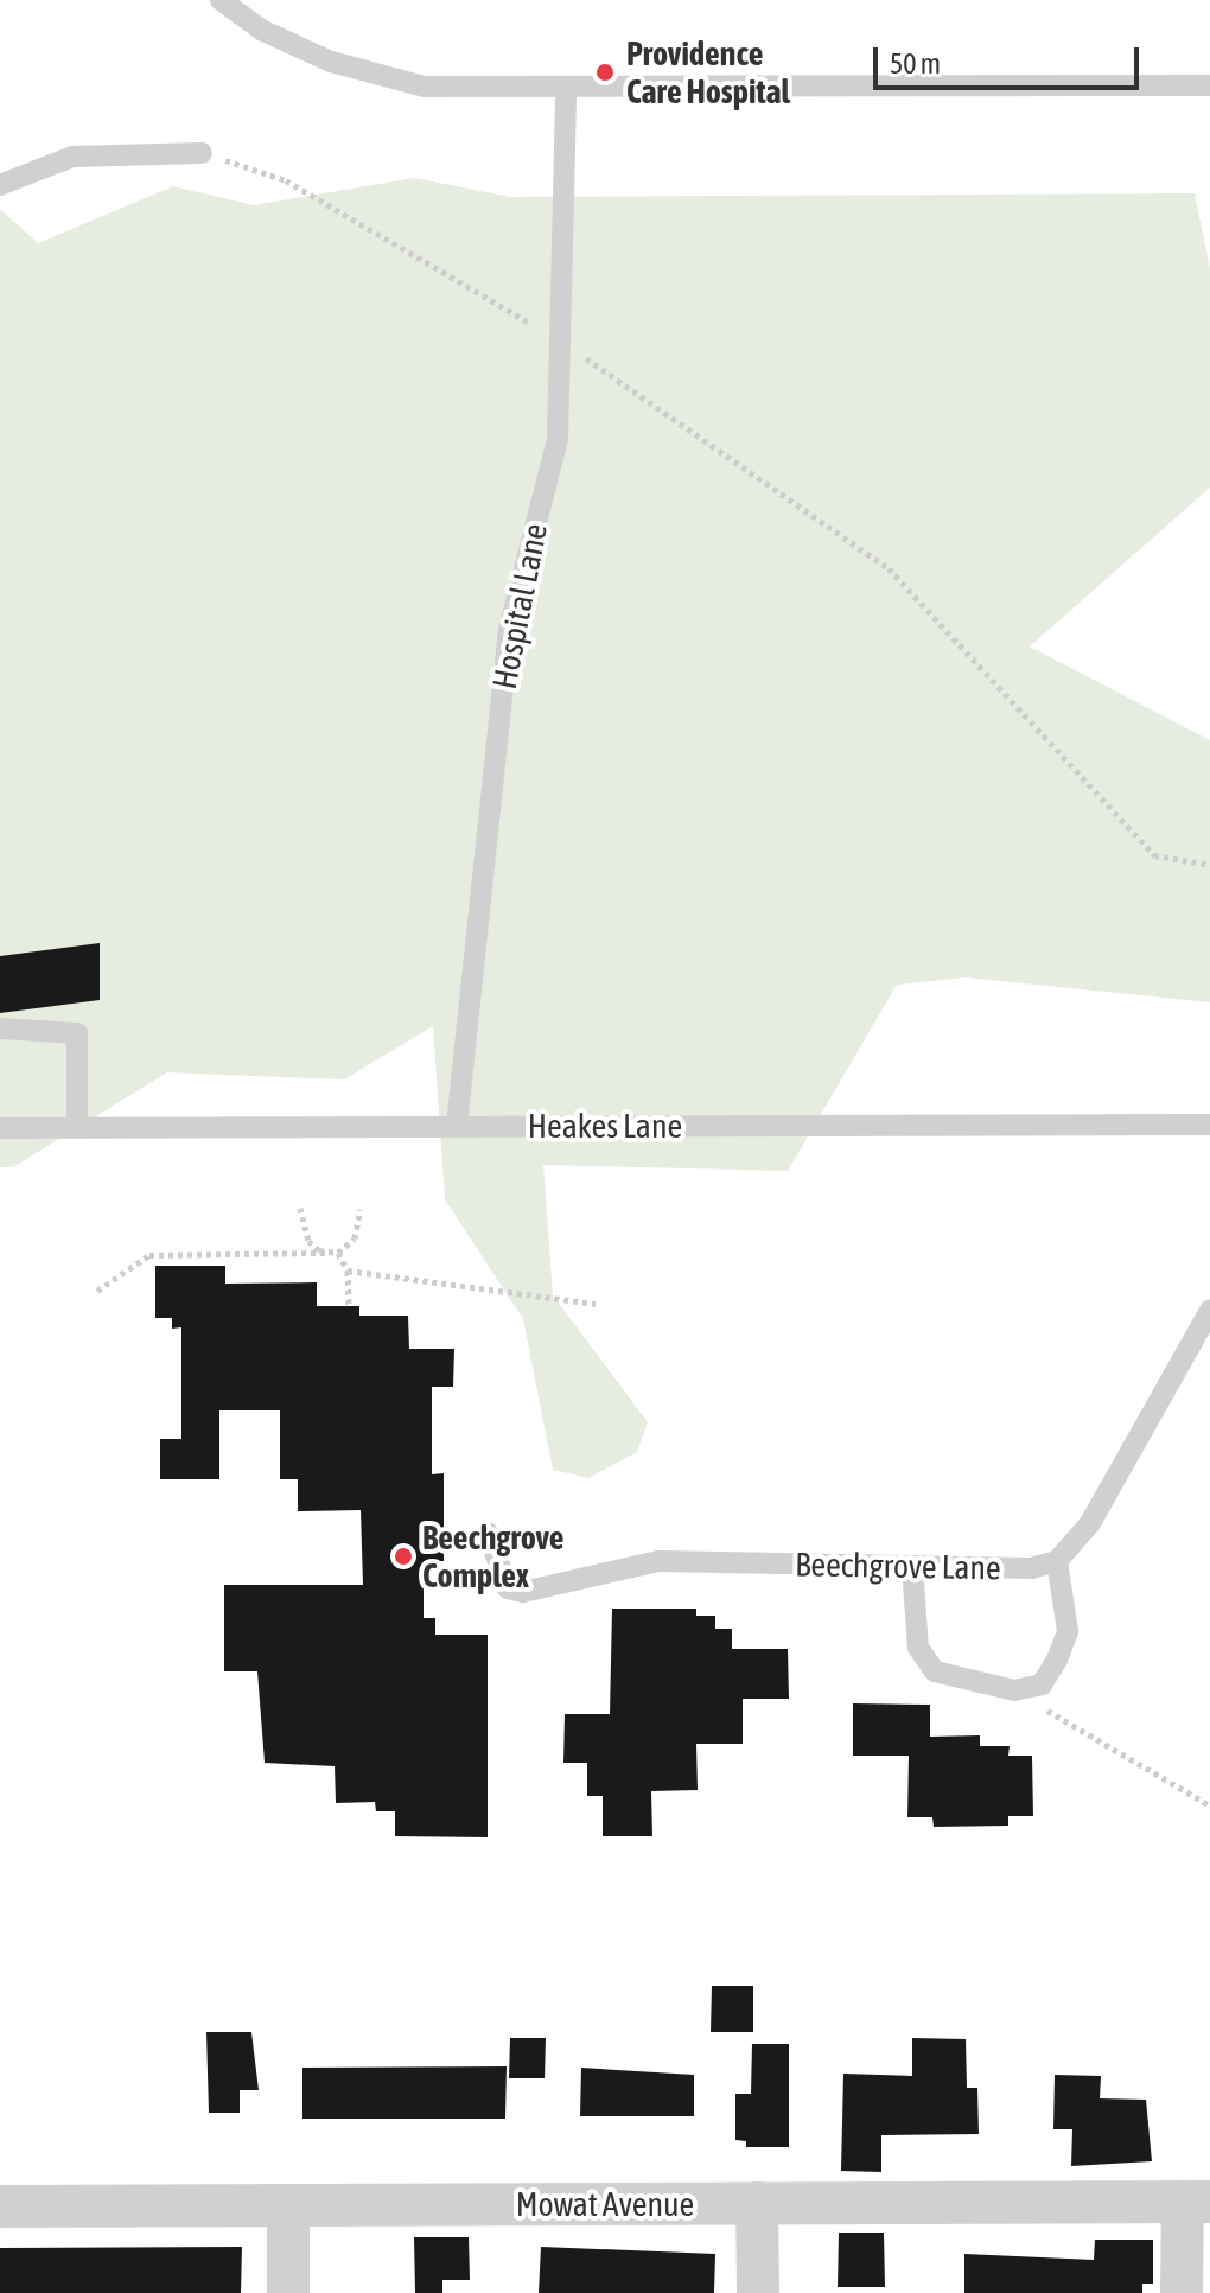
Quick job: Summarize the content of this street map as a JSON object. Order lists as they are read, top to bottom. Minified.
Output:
{"streets":{"street":["Mowat Avenue"],"lane":["Hospital Lane","Heakes Lane","Beechgrove Lane"]},"crossings":[["Hospital Lane","Heakes Lane"]],"places":["Providence Care Hospital","Beechgrove Complex"],"scale_bar":"50 m"}
